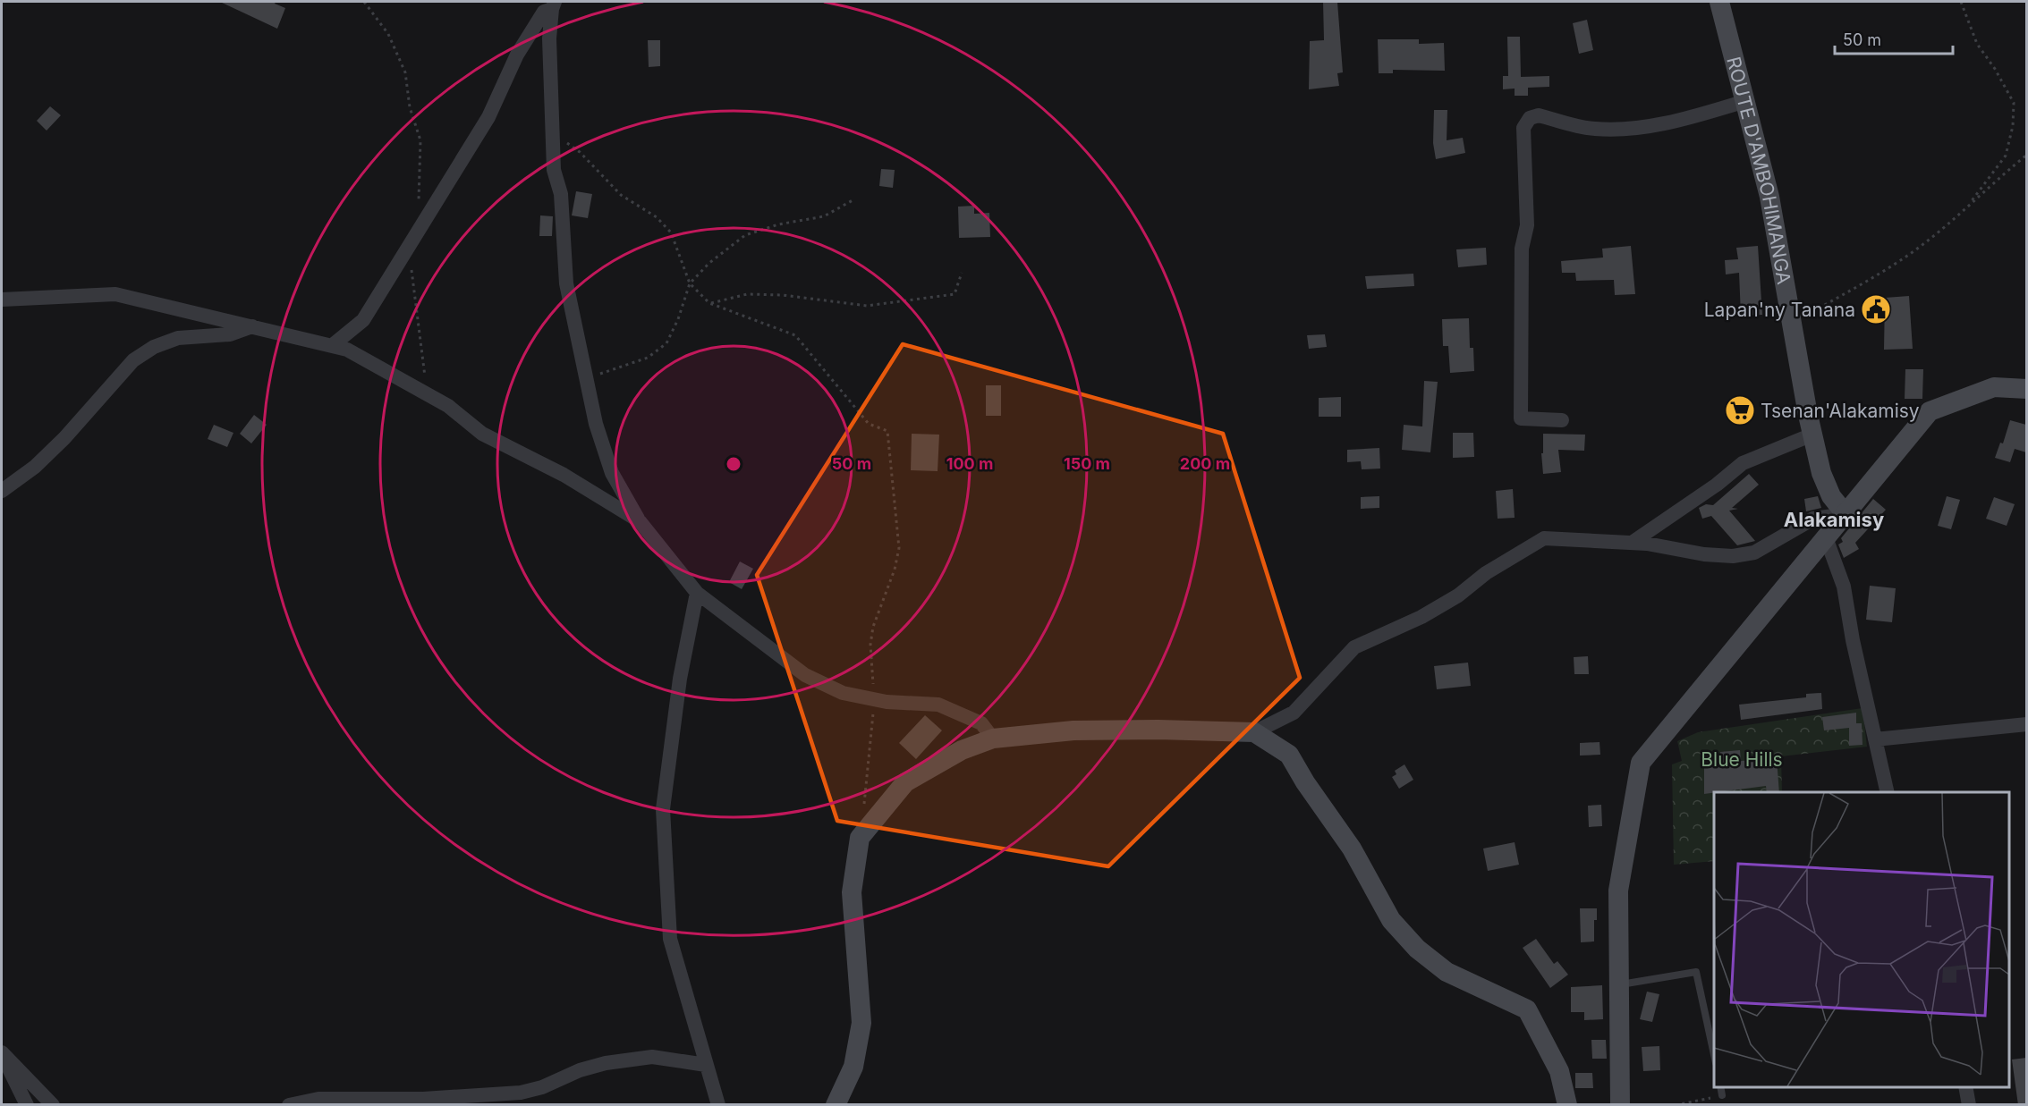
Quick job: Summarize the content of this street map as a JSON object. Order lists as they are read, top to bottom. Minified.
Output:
{"streets":{"street":["ROUTE D'AMBOHIMANGA"]},"districts":["Alakamisy"],"parks":["Blue Hills"],"places":{"public building":["Lapan'ny Tanana"],"supermarket":["Tsenan'Alakamisy"]},"scale_bar":"50 m","rings":["50 m","100 m","150 m","200 m"]}
